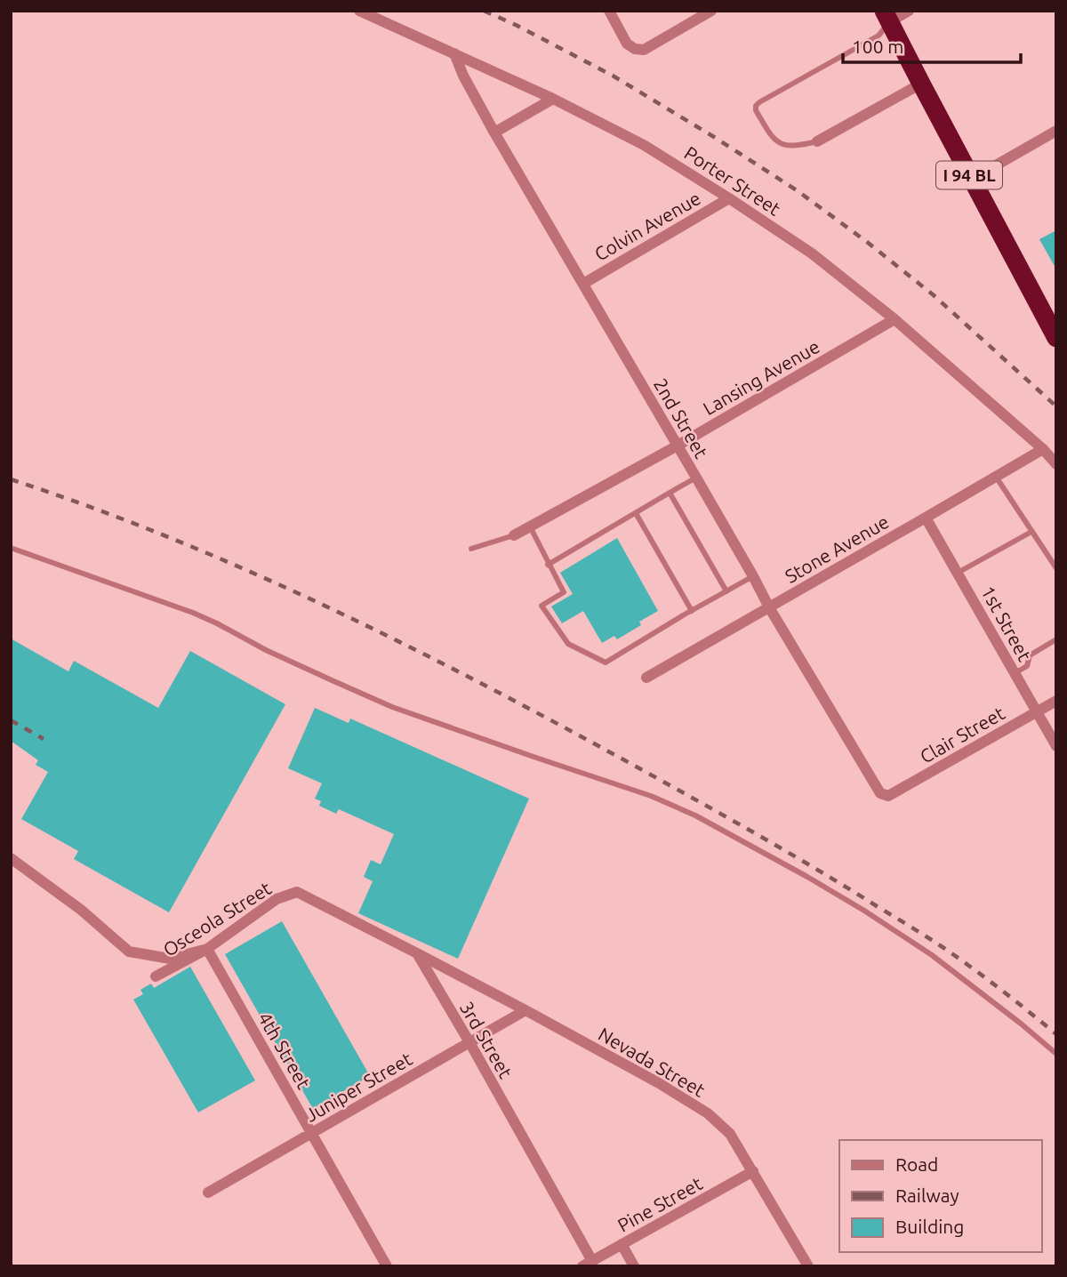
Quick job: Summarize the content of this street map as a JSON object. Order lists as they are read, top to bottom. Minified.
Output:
{"streets":{"highway":["I 94 BL"],"street":["Porter Street","Colvin Avenue","Lansing Avenue","2nd Street","Stone Avenue","1st Street","Clair Street","Osceola Street","3rd Street","4th Street","Nevada Street","Juniper Street","Pine Street"]},"crossings":[["Porter Street","Colvin Avenue"],["Porter Street","Lansing Avenue"],["Porter Street","2nd Street"],["Porter Street","Stone Avenue"],["Colvin Avenue","2nd Street"],["Lansing Avenue","2nd Street"],["2nd Street","Stone Avenue"],["2nd Street","Clair Street"],["Stone Avenue","1st Street"],["1st Street","Clair Street"],["Osceola Street","3rd Street"],["Osceola Street","4th Street"],["Osceola Street","Nevada Street"],["3rd Street","Nevada Street"],["3rd Street","Juniper Street"],["3rd Street","Pine Street"],["4th Street","Juniper Street"],["Nevada Street","Juniper Street"],["Nevada Street","Pine Street"]],"legend":["Road","Railway","Building"],"scale_bar":"100 m"}
